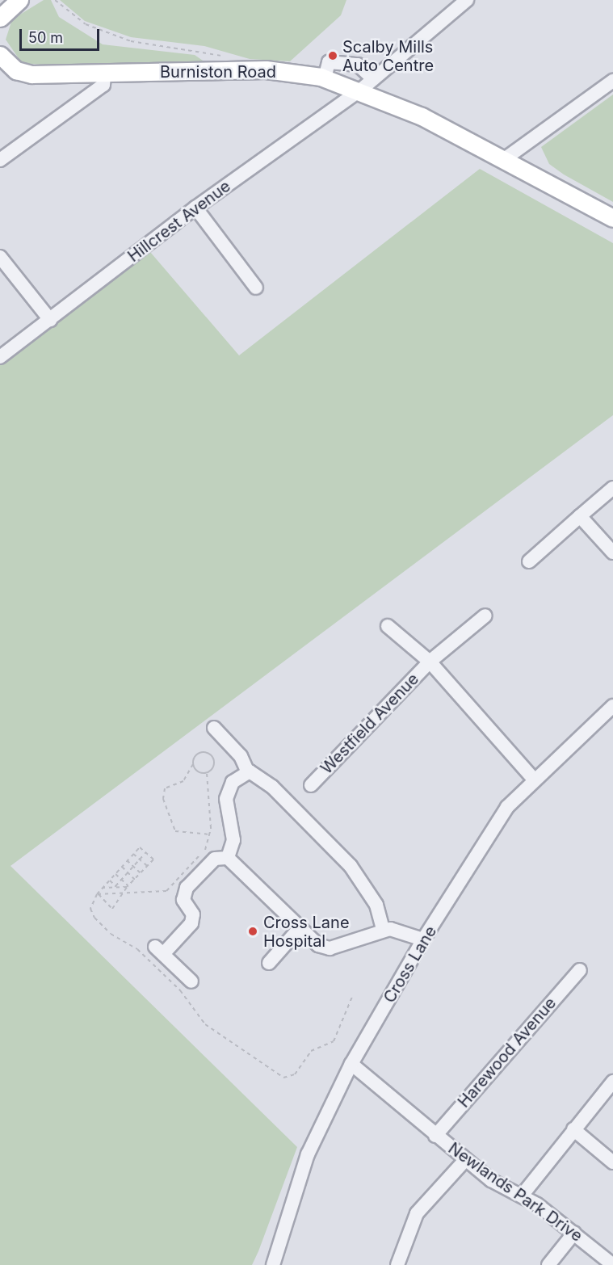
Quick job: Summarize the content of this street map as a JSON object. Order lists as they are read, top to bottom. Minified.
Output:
{"streets":{"main road":["Burniston Road"],"street":["Hillcrest Avenue","Westfield Avenue","Cross Lane","Harewood Avenue","Newlands Park Drive"]},"crossings":[["Burniston Road","Hillcrest Avenue"],["Westfield Avenue","Cross Lane"],["Cross Lane","Newlands Park Drive"],["Harewood Avenue","Newlands Park Drive"]],"places":["Scalby Mills Auto Centre","Cross Lane Hospital"],"scale_bar":"50 m"}
